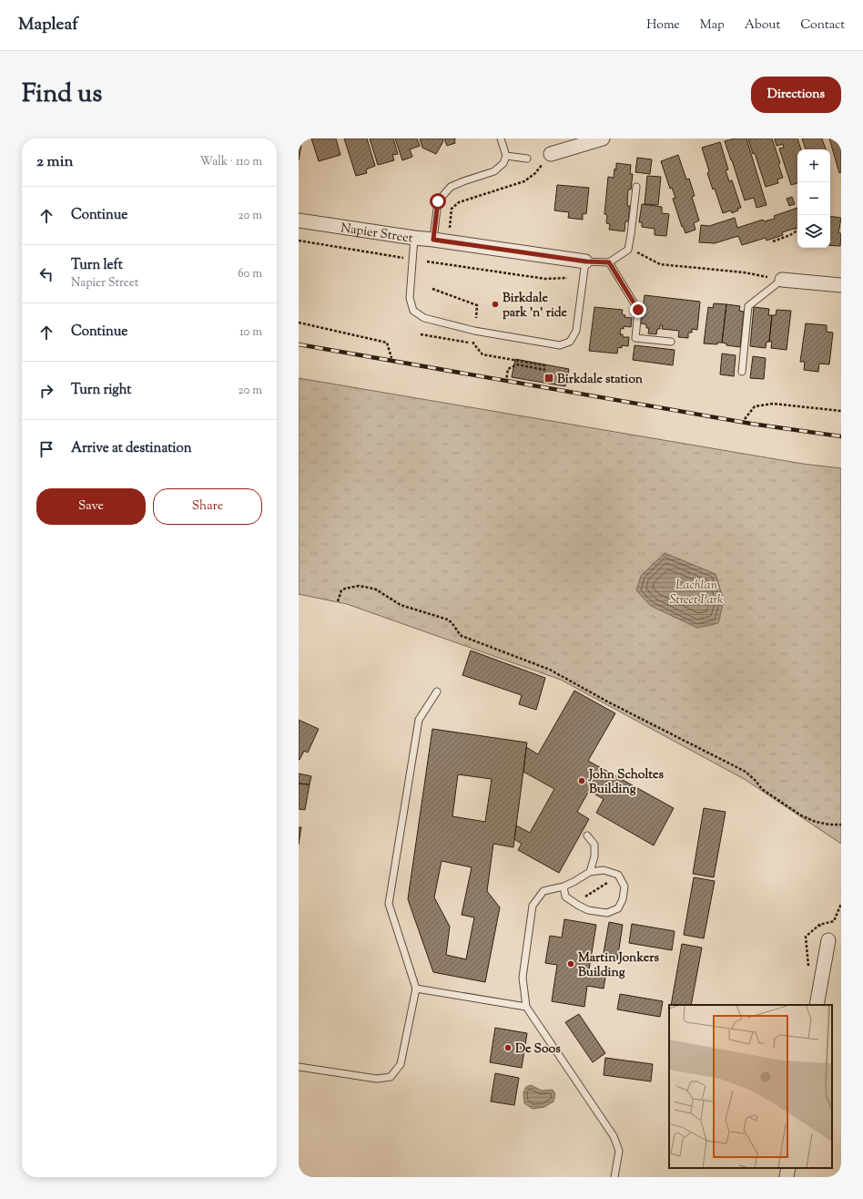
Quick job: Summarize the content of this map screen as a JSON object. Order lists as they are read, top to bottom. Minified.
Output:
{"streets":{"street":["Napier Street"]},"parks":["Lachlan Street Park"],"places":{"other":["Birkdale park 'n' ride","John Scholtes Building","Martin Jonkers Building","De Soos"],"transit":["Birkdale station"]},"page":{"header":"Mapleaf","nav":["Home","Map","About","Contact"],"title":"Find us","buttons":["Directions",["Save","Share"]],"heading":["2 min","Walk · 110 m"],"map_buttons":["+","−"],"list":[["Continue","20 m"],["Turn left","Napier Street","60 m"],["Continue","10 m"],["Turn right","20 m"],"Arrive at destination"]}}
